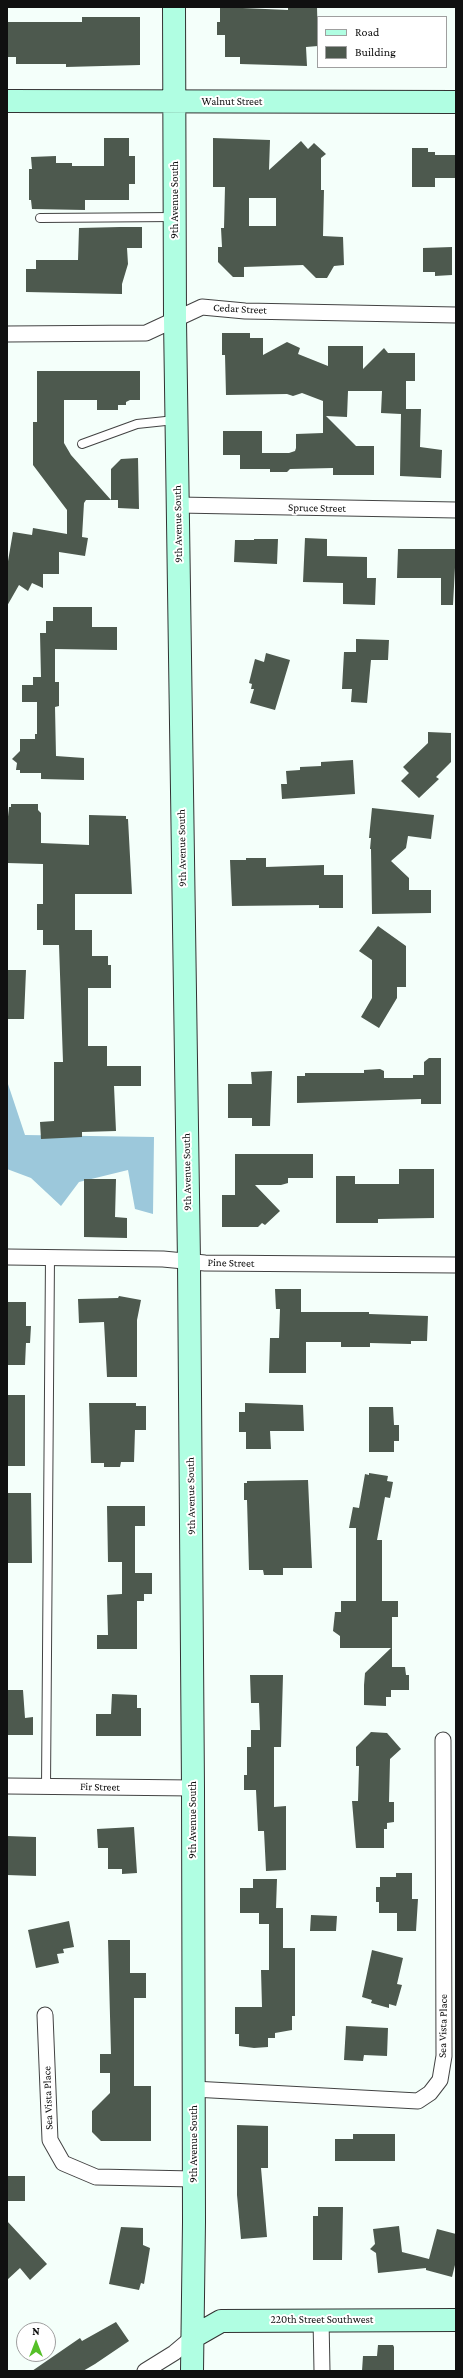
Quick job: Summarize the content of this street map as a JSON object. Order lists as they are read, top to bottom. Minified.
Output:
{"streets":{"main road":["Walnut Street","9th Avenue South","220th Street Southwest"],"street":["Cedar Street","Spruce Street","Pine Street","Fir Street","Sea Vista Place"]},"crossings":[["Walnut Street","9th Avenue South"],["9th Avenue South","Cedar Street"],["9th Avenue South","Spruce Street"],["9th Avenue South","Pine Street"],["9th Avenue South","Fir Street"],["9th Avenue South","Sea Vista Place"],["9th Avenue South","220th Street Southwest"]],"legend":["Road","Building"],"north":"top"}
